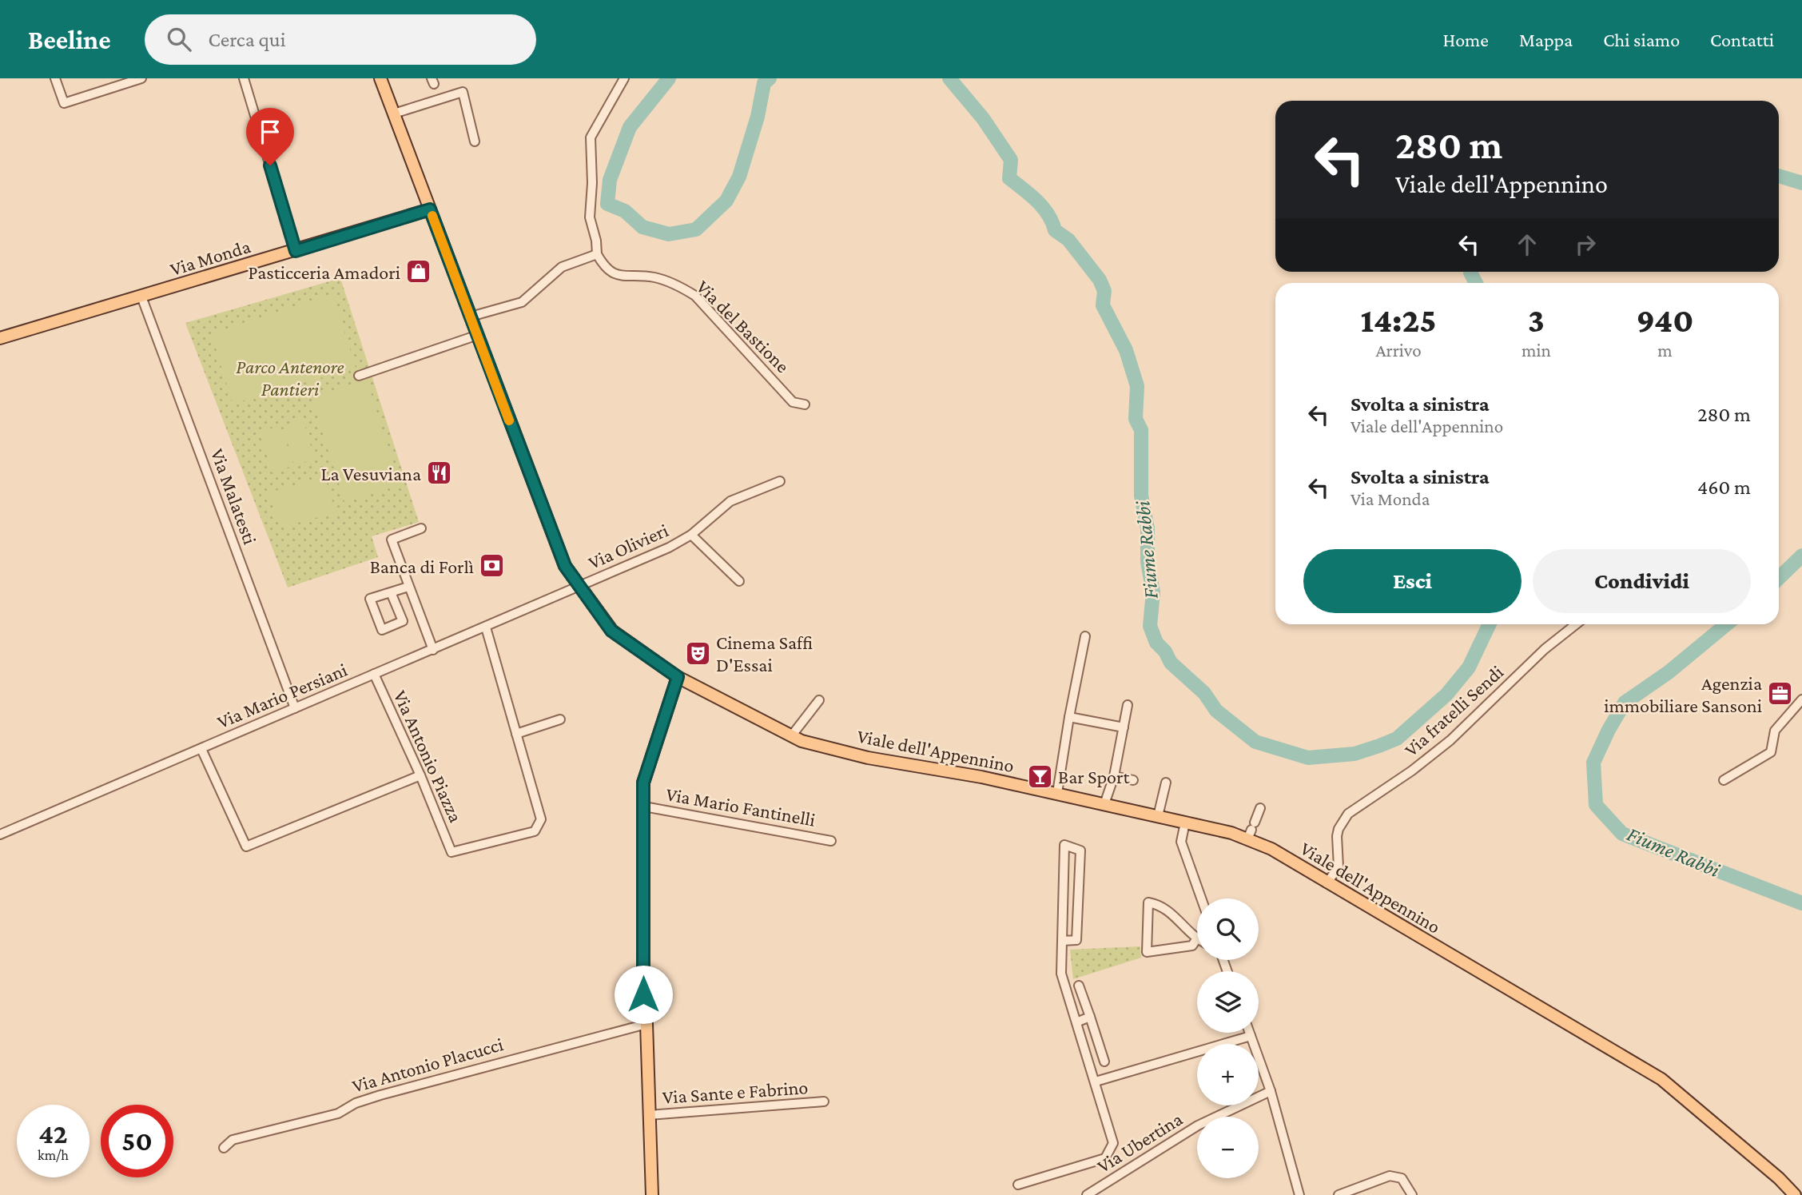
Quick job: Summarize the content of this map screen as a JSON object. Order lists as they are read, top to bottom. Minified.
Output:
{"streets":{"main road":["Via Monda","Viale dell'Appennino"],"street":["Via del Bastione","Via Malatesti","Via Olivieri","Via Mario Persiani","Via fratelli Sendi","Via Antonio Piazza","Via Mario Fantinelli","Via Antonio Placucci","Via Sante e Fabrino","Via Ubertina"]},"crossings":[["Via Monda","Via Malatesti"],["Via Monda","Viale dell'Appennino"],["Via Malatesti","Via Mario Persiani"],["Via Olivieri","Via Mario Persiani"],["Via Olivieri","Viale dell'Appennino"],["Via Mario Persiani","Viale dell'Appennino"],["Via Mario Persiani","Via Antonio Piazza"],["Via fratelli Sendi","Viale dell'Appennino"]],"water":["Fiume Rabbi"],"parks":["Parco Antenore Pantieri"],"places":{"shop":["Pasticceria Amadori"],"restaurant":["La Vesuviana"],"bank":["Banca di Forlì"],"theatre":["Cinema Saffi D'Essai"],"office":["Agenzia immobiliare Sansoni"],"bar":["Bar Sport"]},"page":{"header":"Beeline","search":"Cerca qui","nav":["Home","Mappa","Chi siamo","Contatti"],"turn":["280 m","Viale dell'Appennino"],"eta":["14:25","Arrivo","3","min","940","m"],"list":[{"name":"Svolta a sinistra","note":"Viale dell'Appennino","value":"280 m"},{"name":"Svolta a sinistra","note":"Via Monda","value":"460 m"}],"buttons":["Esci","Condividi"],"map_buttons":["+","−"],"speed":"42 km/h","limit":"50"}}
